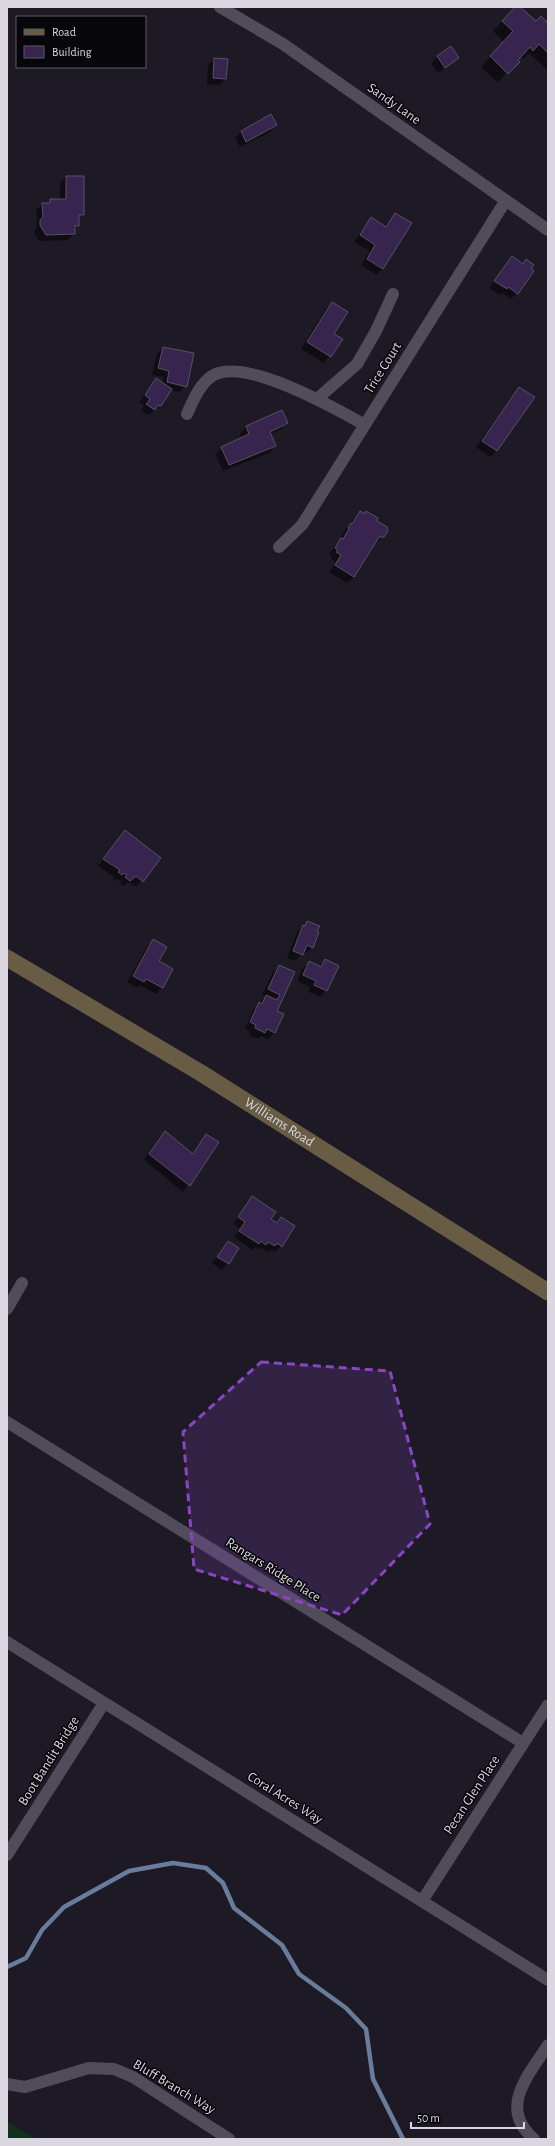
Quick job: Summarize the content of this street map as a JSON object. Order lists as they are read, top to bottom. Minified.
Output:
{"streets":{"street":["Sandy Lane","Trice Court","Williams Road","Rangars Ridge Place","Boot Bandit Bridge","Pecan Glen Place","Coral Acres Way","Bluff Branch Way"]},"crossings":[["Sandy Lane","Trice Court"],["Rangars Ridge Place","Pecan Glen Place"],["Boot Bandit Bridge","Coral Acres Way"],["Pecan Glen Place","Coral Acres Way"]],"legend":["Road","Building"],"scale_bar":"50 m"}
